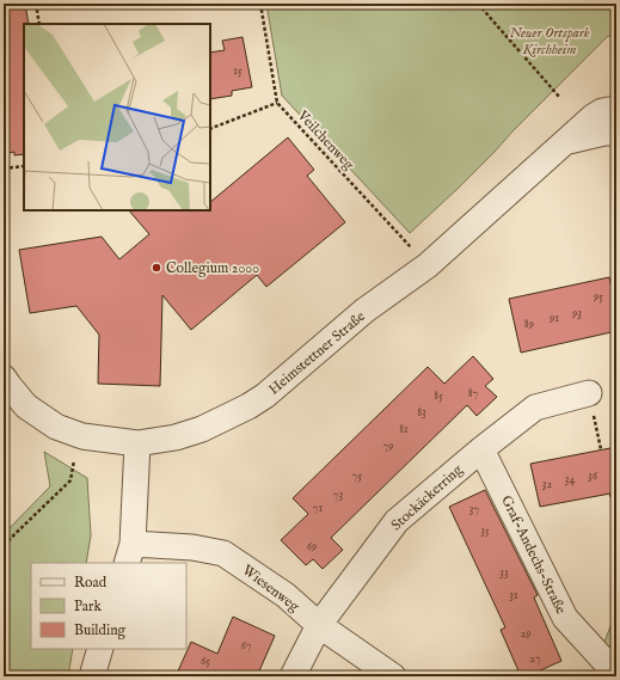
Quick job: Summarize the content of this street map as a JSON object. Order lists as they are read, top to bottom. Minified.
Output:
{"streets":{"street":["Heimstettner Straße","Stockäckerring","Graf-Andechs-Straße","Wiesenweg"],"path":["Veilchenweg"]},"crossings":[["Veilchenweg","Heimstettner Straße"],["Stockäckerring","Graf-Andechs-Straße"],["Stockäckerring","Wiesenweg"]],"parks":["Neuer Ortspark Kirchheim"],"places":["Collegium 2000"],"house_numbers":["15","95","93","91","89","87","85","83","81","79","75","36","34","32","73","71","37","35","69","33","31","29","67","27","65"],"legend":["Road","Park","Building"]}
